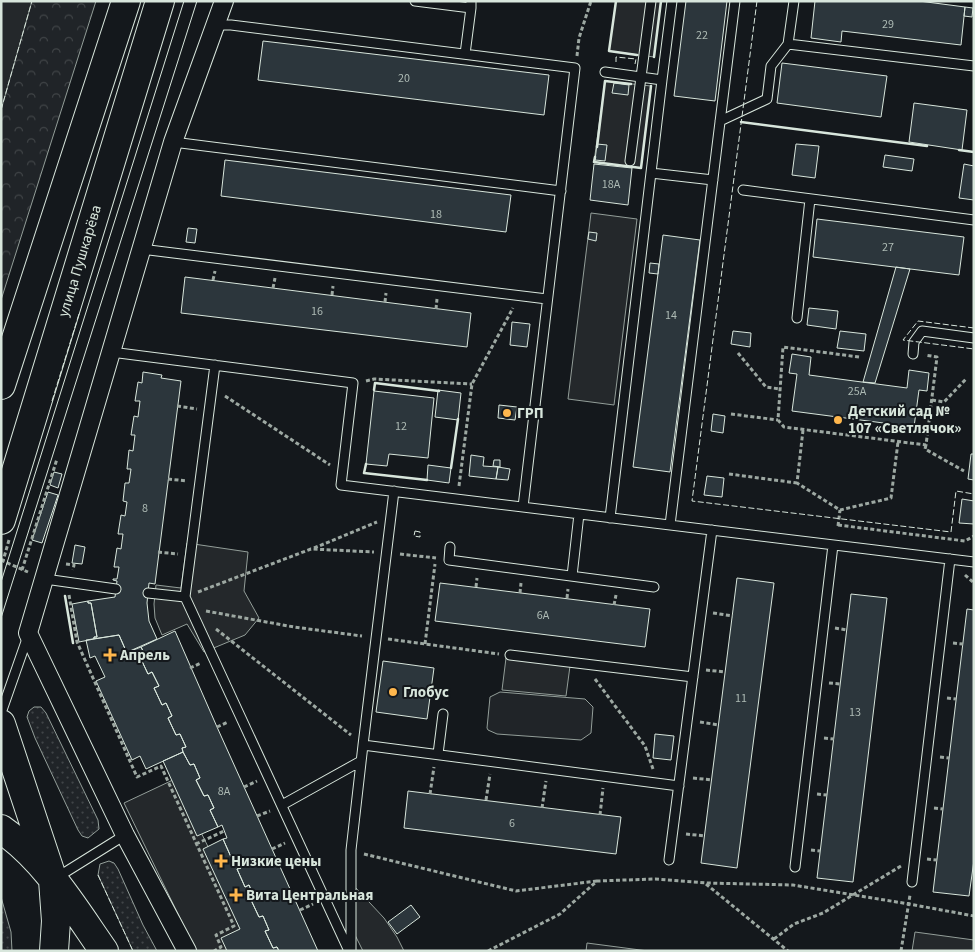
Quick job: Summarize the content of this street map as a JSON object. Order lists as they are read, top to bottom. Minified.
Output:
{"streets":{"main road":["улица Пушкарёва"]},"places":{"other":["ГРП","Детский сад № 107 «Светлячок»","Глобус"],"health":["Апрель","Низкие цены","Вита Центральная"]},"house_numbers":["29","22","20","18А","18","27","16","14","25А","12","8","6А","11","13","8А","6"]}
